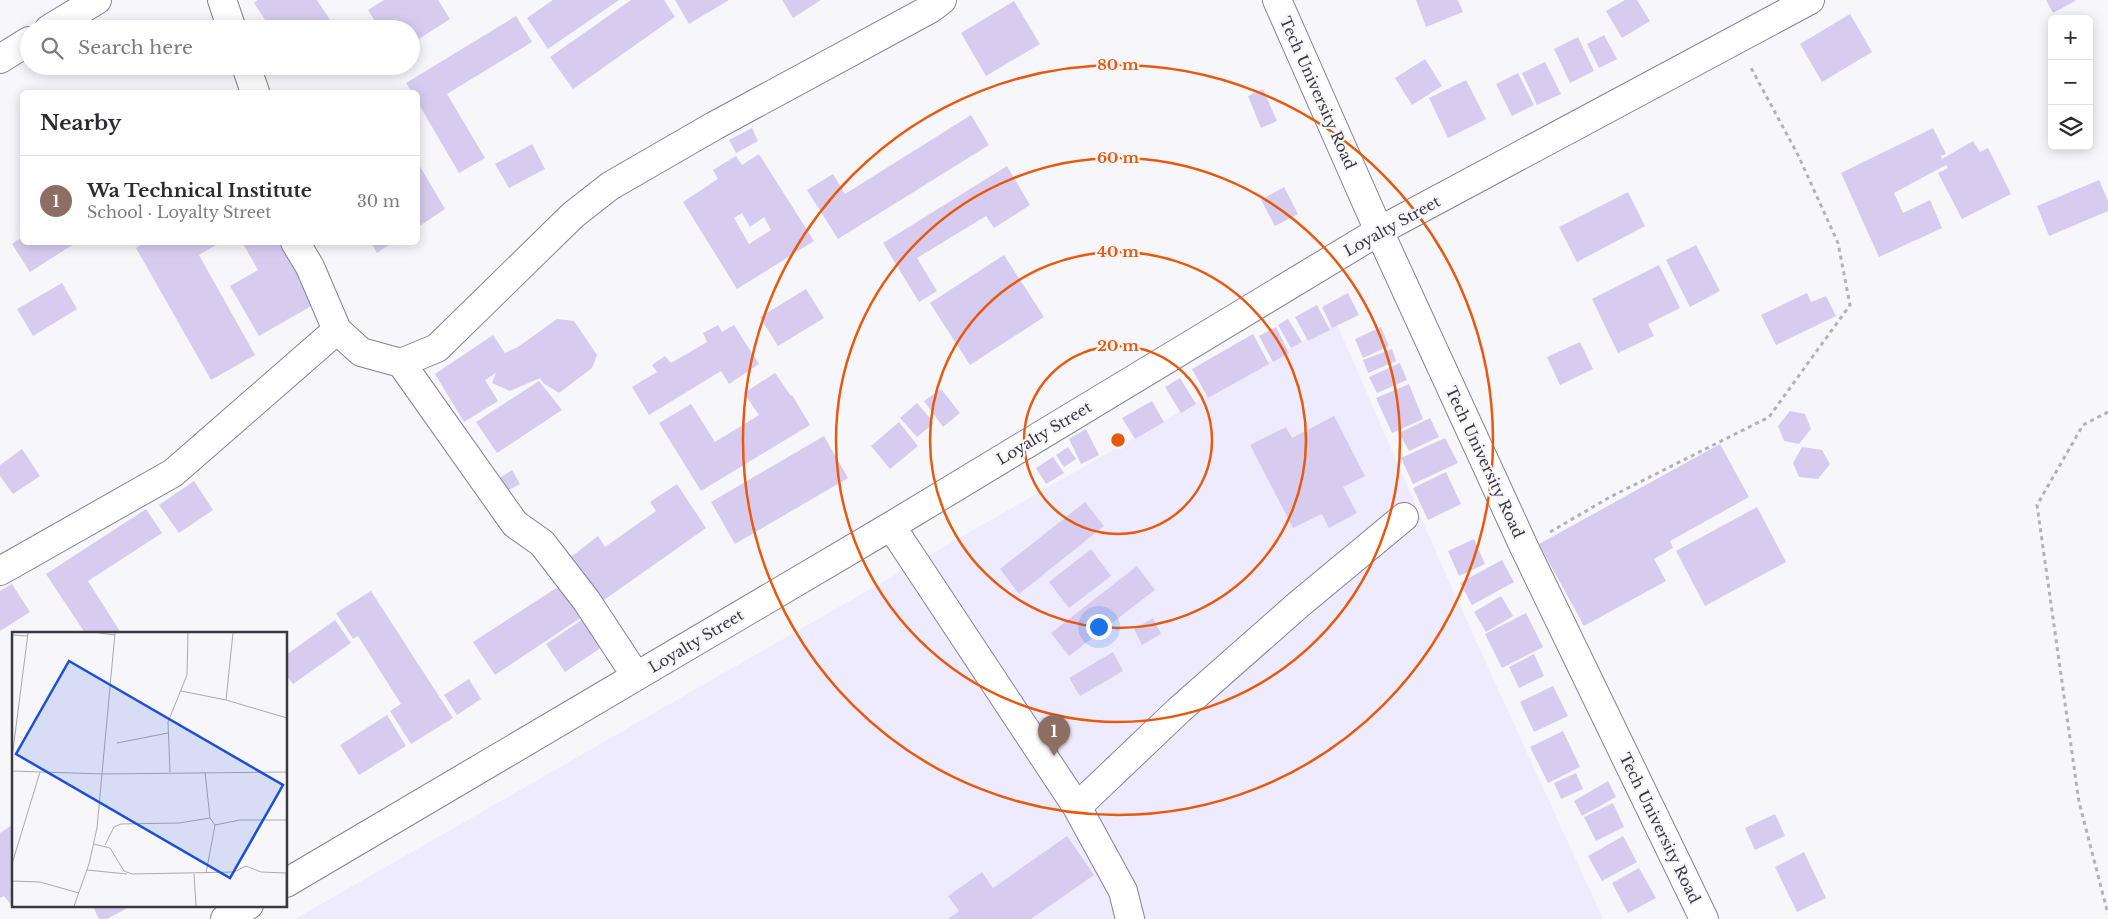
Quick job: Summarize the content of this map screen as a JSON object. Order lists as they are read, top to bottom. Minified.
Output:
{"streets":{"street":["Tech University Road","Loyalty Street"]},"crossings":[["Tech University Road","Loyalty Street"]],"page":{"map_buttons":["+","−"],"search":"Search here","heading":"Nearby","list":[{"mark":"1","name":"Wa Technical Institute","note":"School · Loyalty Street","value":"30 m"}],"pins":"1"},"rings":["80 m","60 m","40 m","20 m"]}
